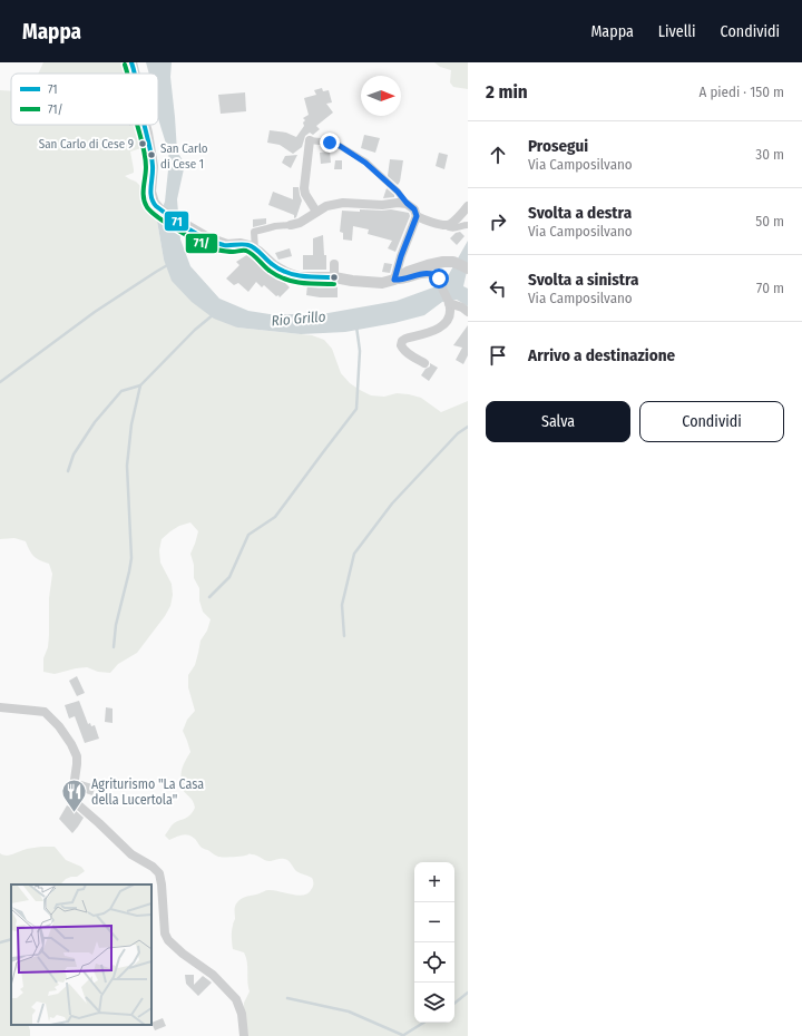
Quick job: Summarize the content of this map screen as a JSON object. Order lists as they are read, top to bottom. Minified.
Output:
{"water":["Rio Grillo"],"places":{"other":["San Carlo di Cese 9","San Carlo di Cese 1"],"restaurant":["Agriturismo \"La Casa della Lucertola\""]},"lines":["transit line 71","transit line 71/"],"legend":["71","71/"],"north":"right","page":{"header":"Mappa","nav":["Mappa","Livelli","Condividi"],"heading":["2 min","A piedi · 150 m"],"list":[["Prosegui","Via Camposilvano","30 m"],["Svolta a destra","Via Camposilvano","50 m"],["Svolta a sinistra","Via Camposilvano","70 m"],"Arrivo a destinazione"],"buttons":["Salva","Condividi"],"map_buttons":["+","−"]}}
